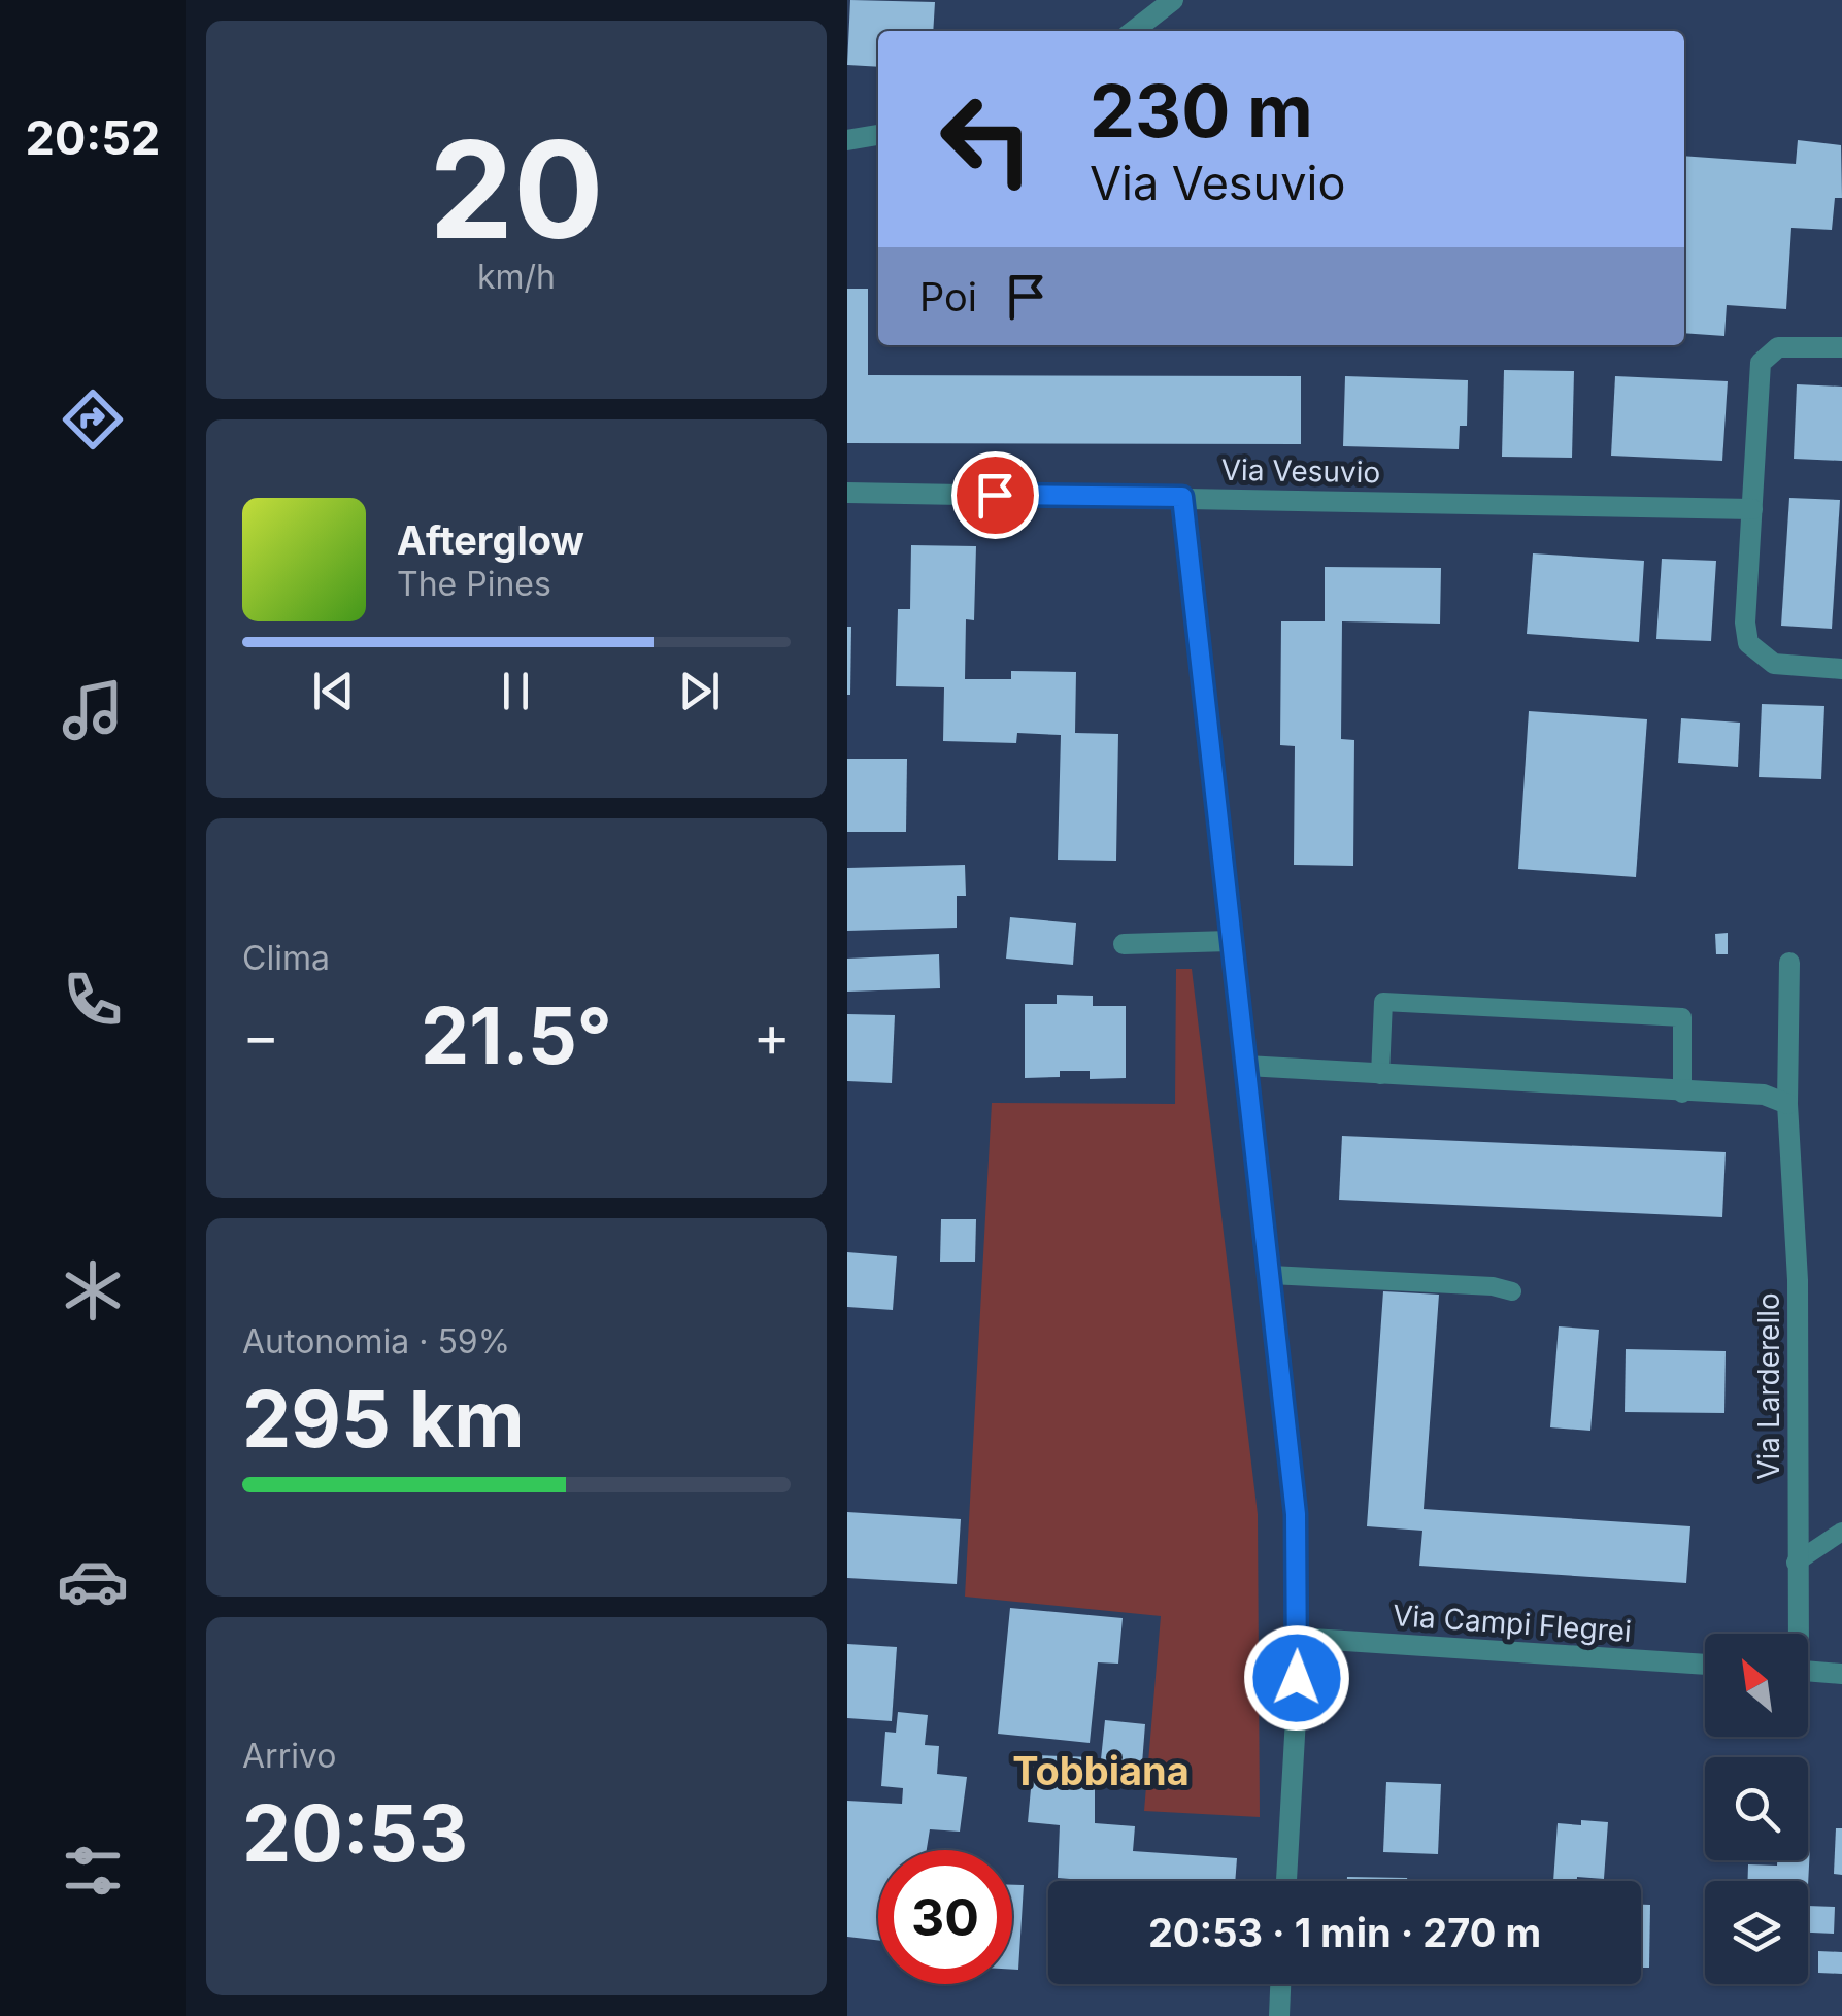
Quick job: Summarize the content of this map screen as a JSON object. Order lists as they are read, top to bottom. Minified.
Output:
{"streets":{"street":["Via Vesuvio","Via Larderello","Via Campi Flegrei"]},"districts":["Tobbiana"],"north":"top left","page":{"tabs":"20:52","tile":[["20","km/h"],"Clima",["Autonomia · 59%","295 km"],["Arrivo","20:53"]],"turn":["230 m","Via Vesuvio"],"then":"Poi","song":["Afterglow","The Pines"],"heat":["−","21.5°","+"],"limit":"30","trip":"20:53 · 1 min · 270 m"}}
